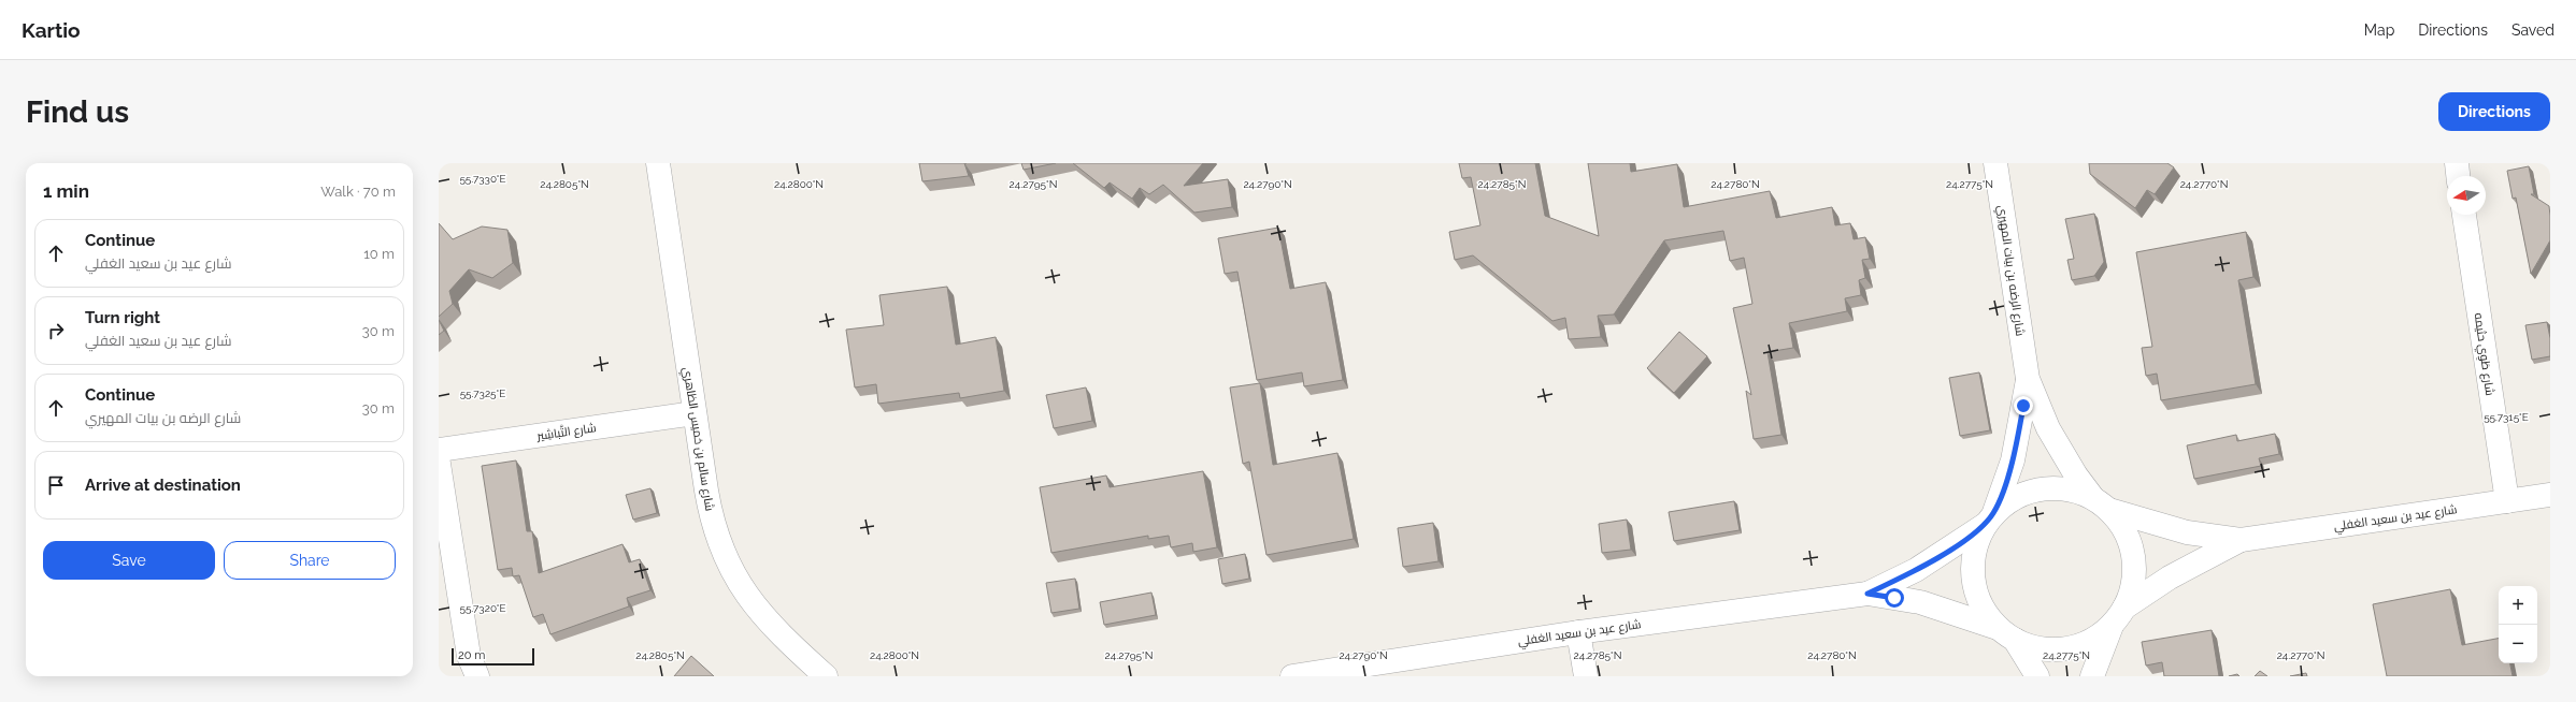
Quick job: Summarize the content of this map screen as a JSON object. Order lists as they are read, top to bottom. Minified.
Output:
{"streets":{"street":["شارع الرضه بن بيات المهيري","شارع طَوِي حثيمه","شارع التَّباشِير","شارع سالم بن خميس الظاهري","شارع عيد بن سعيد الغفلي"]},"crossings":[["شارع الرضه بن بيات المهيري","شارع عيد بن سعيد الغفلي"],["شارع طَوِي حثيمه","شارع عيد بن سعيد الغفلي"],["شارع التَّباشِير","شارع سالم بن خميس الظاهري"]],"scale_bar":"20 m","north":"left","page":{"header":"Kartio","nav":["Map","Directions","Saved"],"buttons":["Directions",["Save","Share"]],"title":"Find us","heading":["1 min","Walk · 70 m"],"list":[["Continue","شارع عيد بن سعيد الغفلي","10 m"],["Turn right","شارع عيد بن سعيد الغفلي","30 m"],["Continue","شارع الرضه بن بيات المهيري","30 m"],"Arrive at destination"],"map_buttons":["+","−"],"scale":"20 m"},"coordinates":["55.7330°E","24.2775°N","24.2805°N","24.2800°N","24.2795°N","24.2790°N","24.2785°N","24.2780°N","24.2770°N","55.7325°E","55.7315°E","55.7320°E"]}
